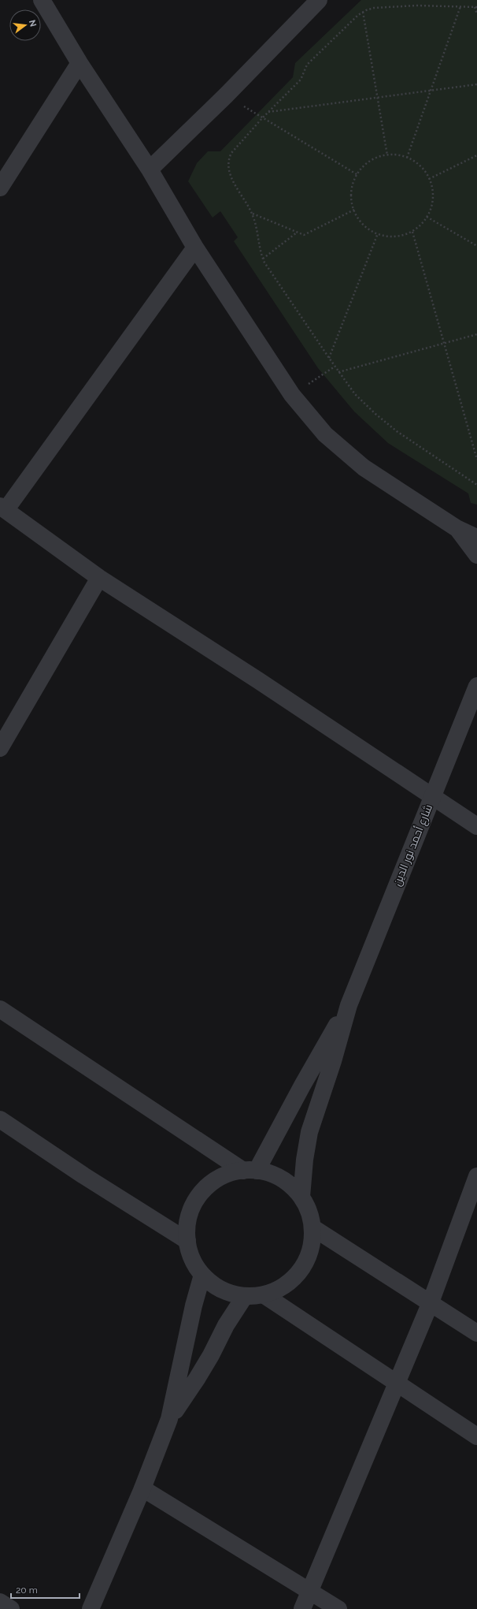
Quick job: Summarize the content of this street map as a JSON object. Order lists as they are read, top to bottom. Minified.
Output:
{"streets":{"street":["شارع أحمد نور الدين"]},"scale_bar":"20 m","north":"right"}
